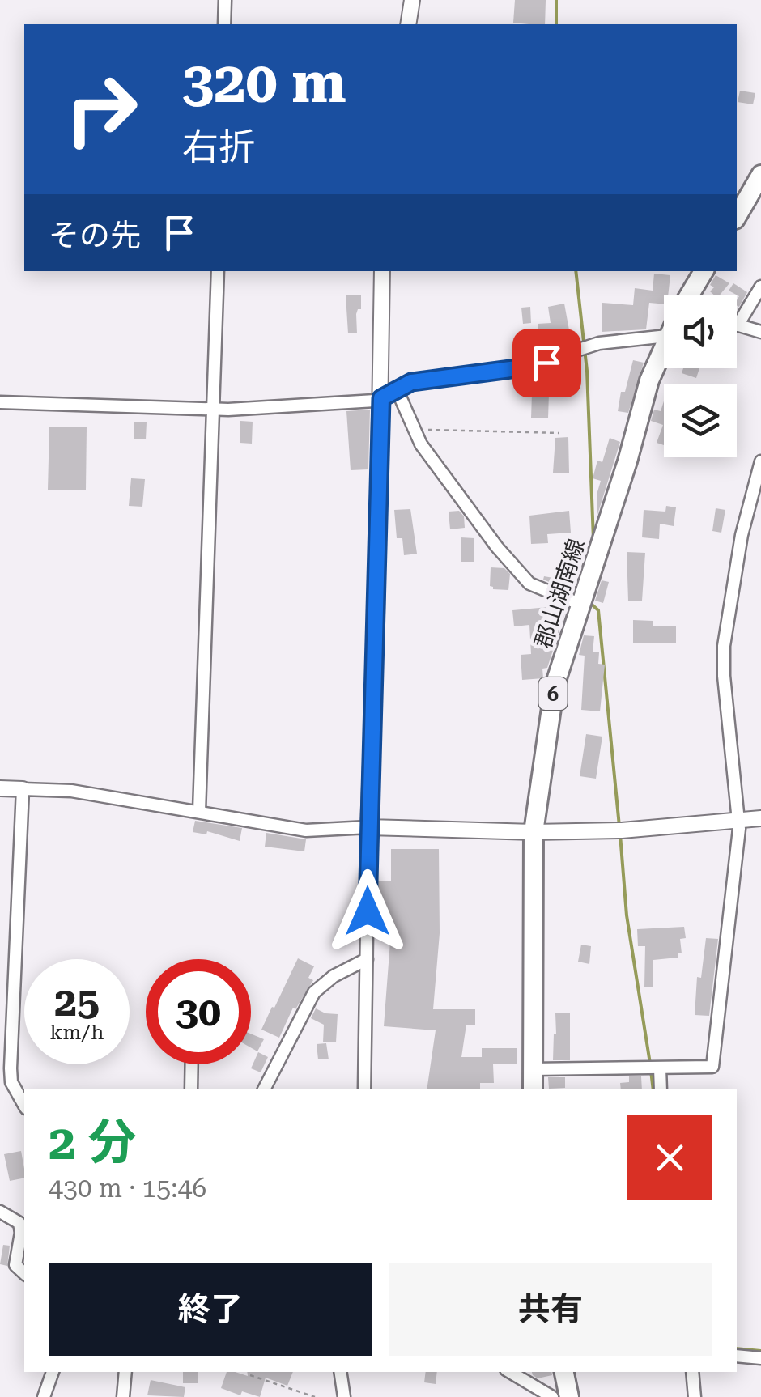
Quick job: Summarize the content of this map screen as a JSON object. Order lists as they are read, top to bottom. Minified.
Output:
{"streets":{"main road":["郡山湖南線","6"]},"page":{"turn":["320 m","右折"],"then":"その先","speed":"25 km/h","limit":"30","heading":["2 分","430 m · 15:46"],"buttons":["終了","共有"]}}
